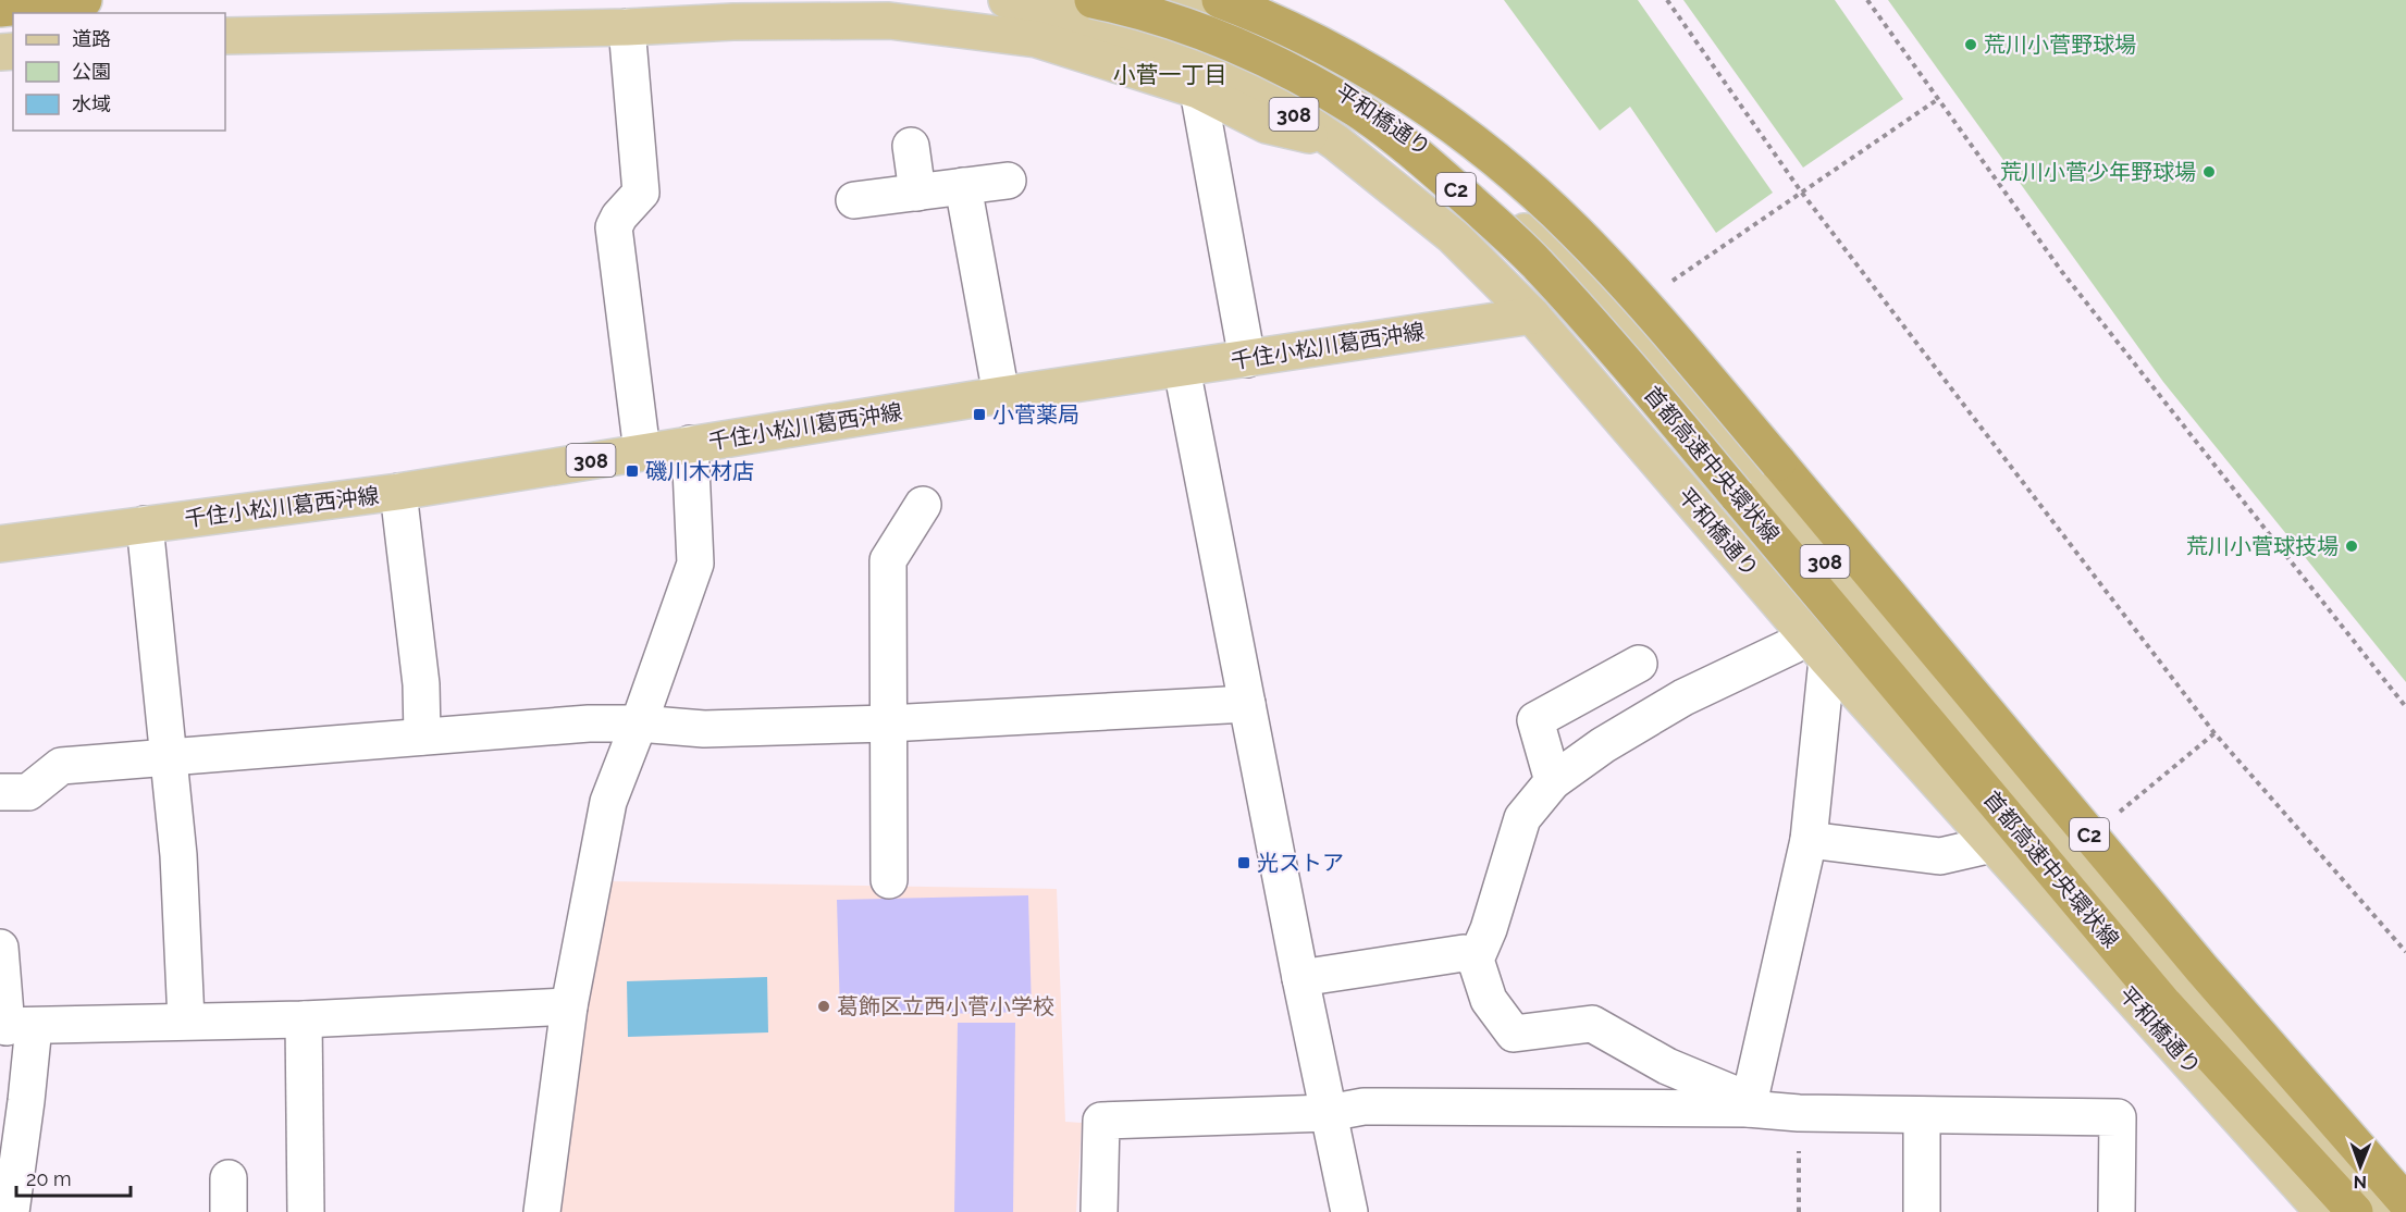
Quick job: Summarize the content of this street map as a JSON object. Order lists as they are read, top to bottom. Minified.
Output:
{"streets":{"highway":["C2","首都高速中央環状線"],"main road":["308","平和橋通り","千住小松川葛西沖線"]},"crossings":[["平和橋通り","C2"],["平和橋通り","千住小松川葛西沖線"]],"districts":["小菅一丁目"],"places":{"other":["荒川小菅野球場","荒川小菅少年野球場","荒川小菅球技場","葛飾区立西小菅小学校"],"transit":["小菅薬局","磯川木材店","光ストア"]},"legend":["道路","公園","水域"],"scale_bar":"20 m","north":"bottom"}
